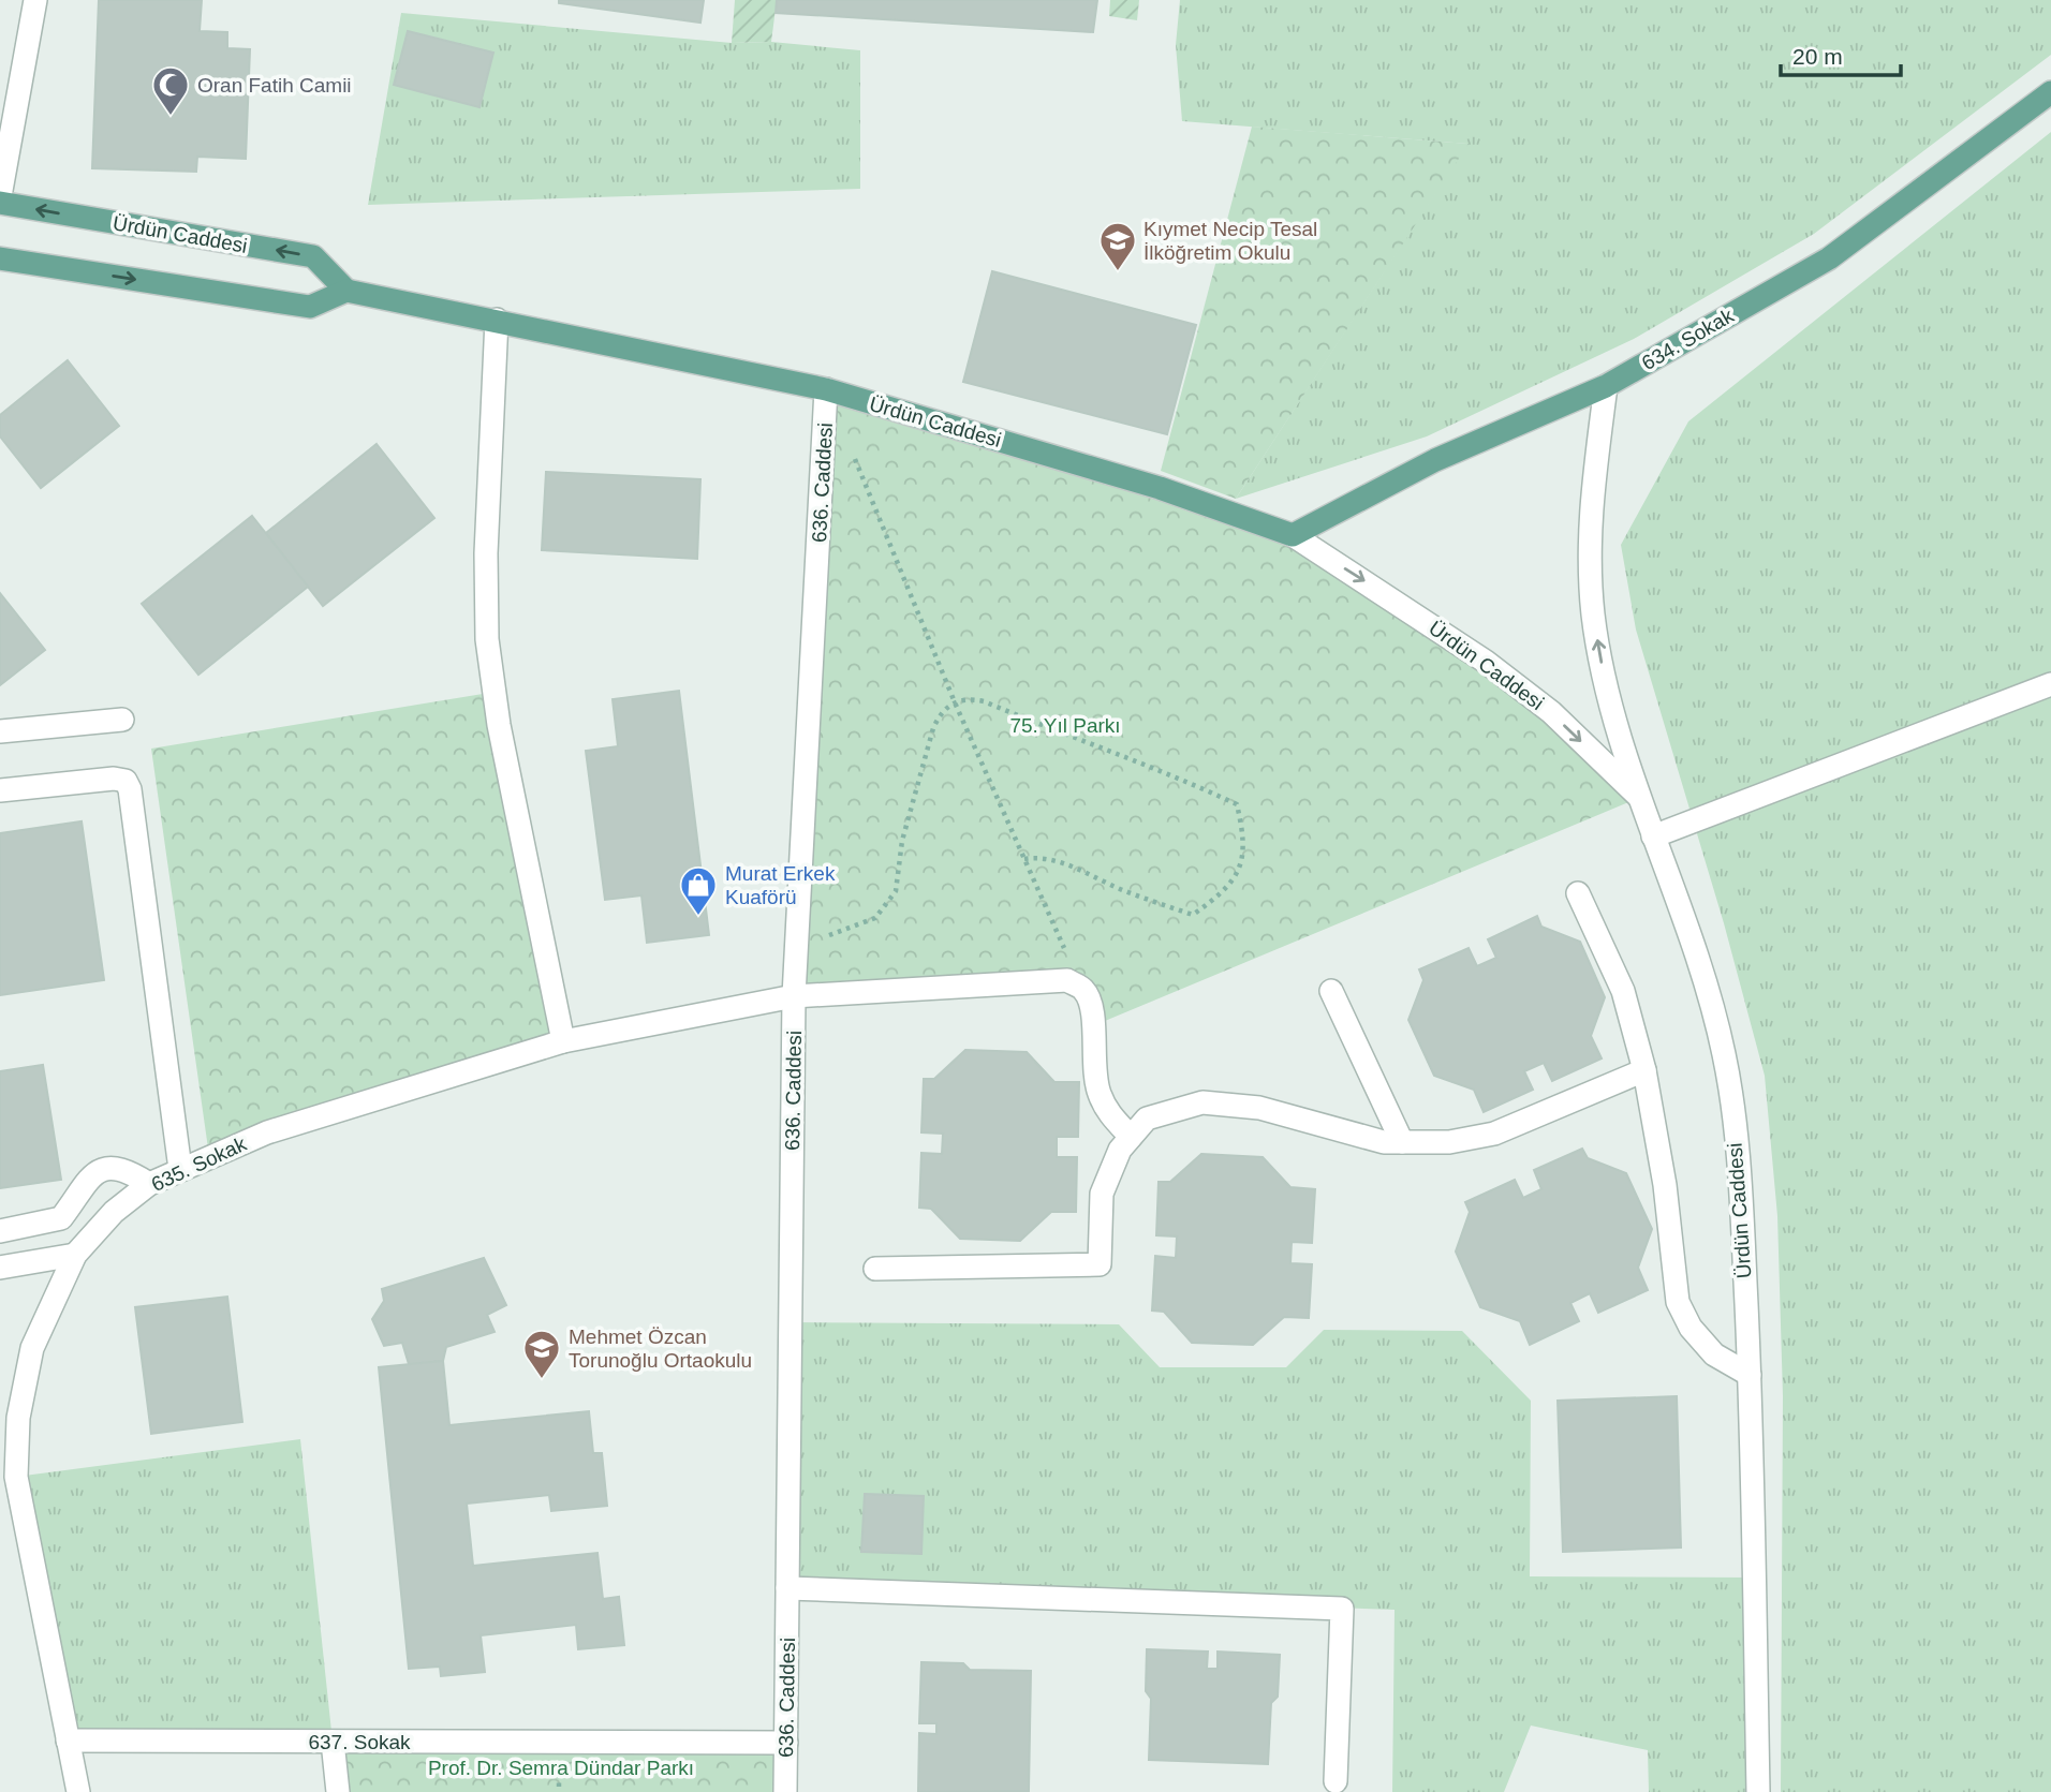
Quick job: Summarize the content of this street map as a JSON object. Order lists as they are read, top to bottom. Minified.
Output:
{"streets":{"main road":["Ürdün Caddesi","634. Sokak"],"street":["636. Caddesi","635. Sokak","637. Sokak"]},"crossings":[["Ürdün Caddesi","634. Sokak"],["Ürdün Caddesi","636. Caddesi"],["636. Caddesi","635. Sokak"],["636. Caddesi","637. Sokak"],["635. Sokak","637. Sokak"]],"parks":["75. Yıl Parkı","Prof. Dr. Semra Dündar Parkı"],"places":{"mosque":["Oran Fatih Camii"],"school or university":["Kıymet Necip Tesal İlköğretim Okulu","Mehmet Özcan Torunoğlu Ortaokulu"],"shop":["Murat Erkek Kuaförü"]},"scale_bar":"20 m"}
